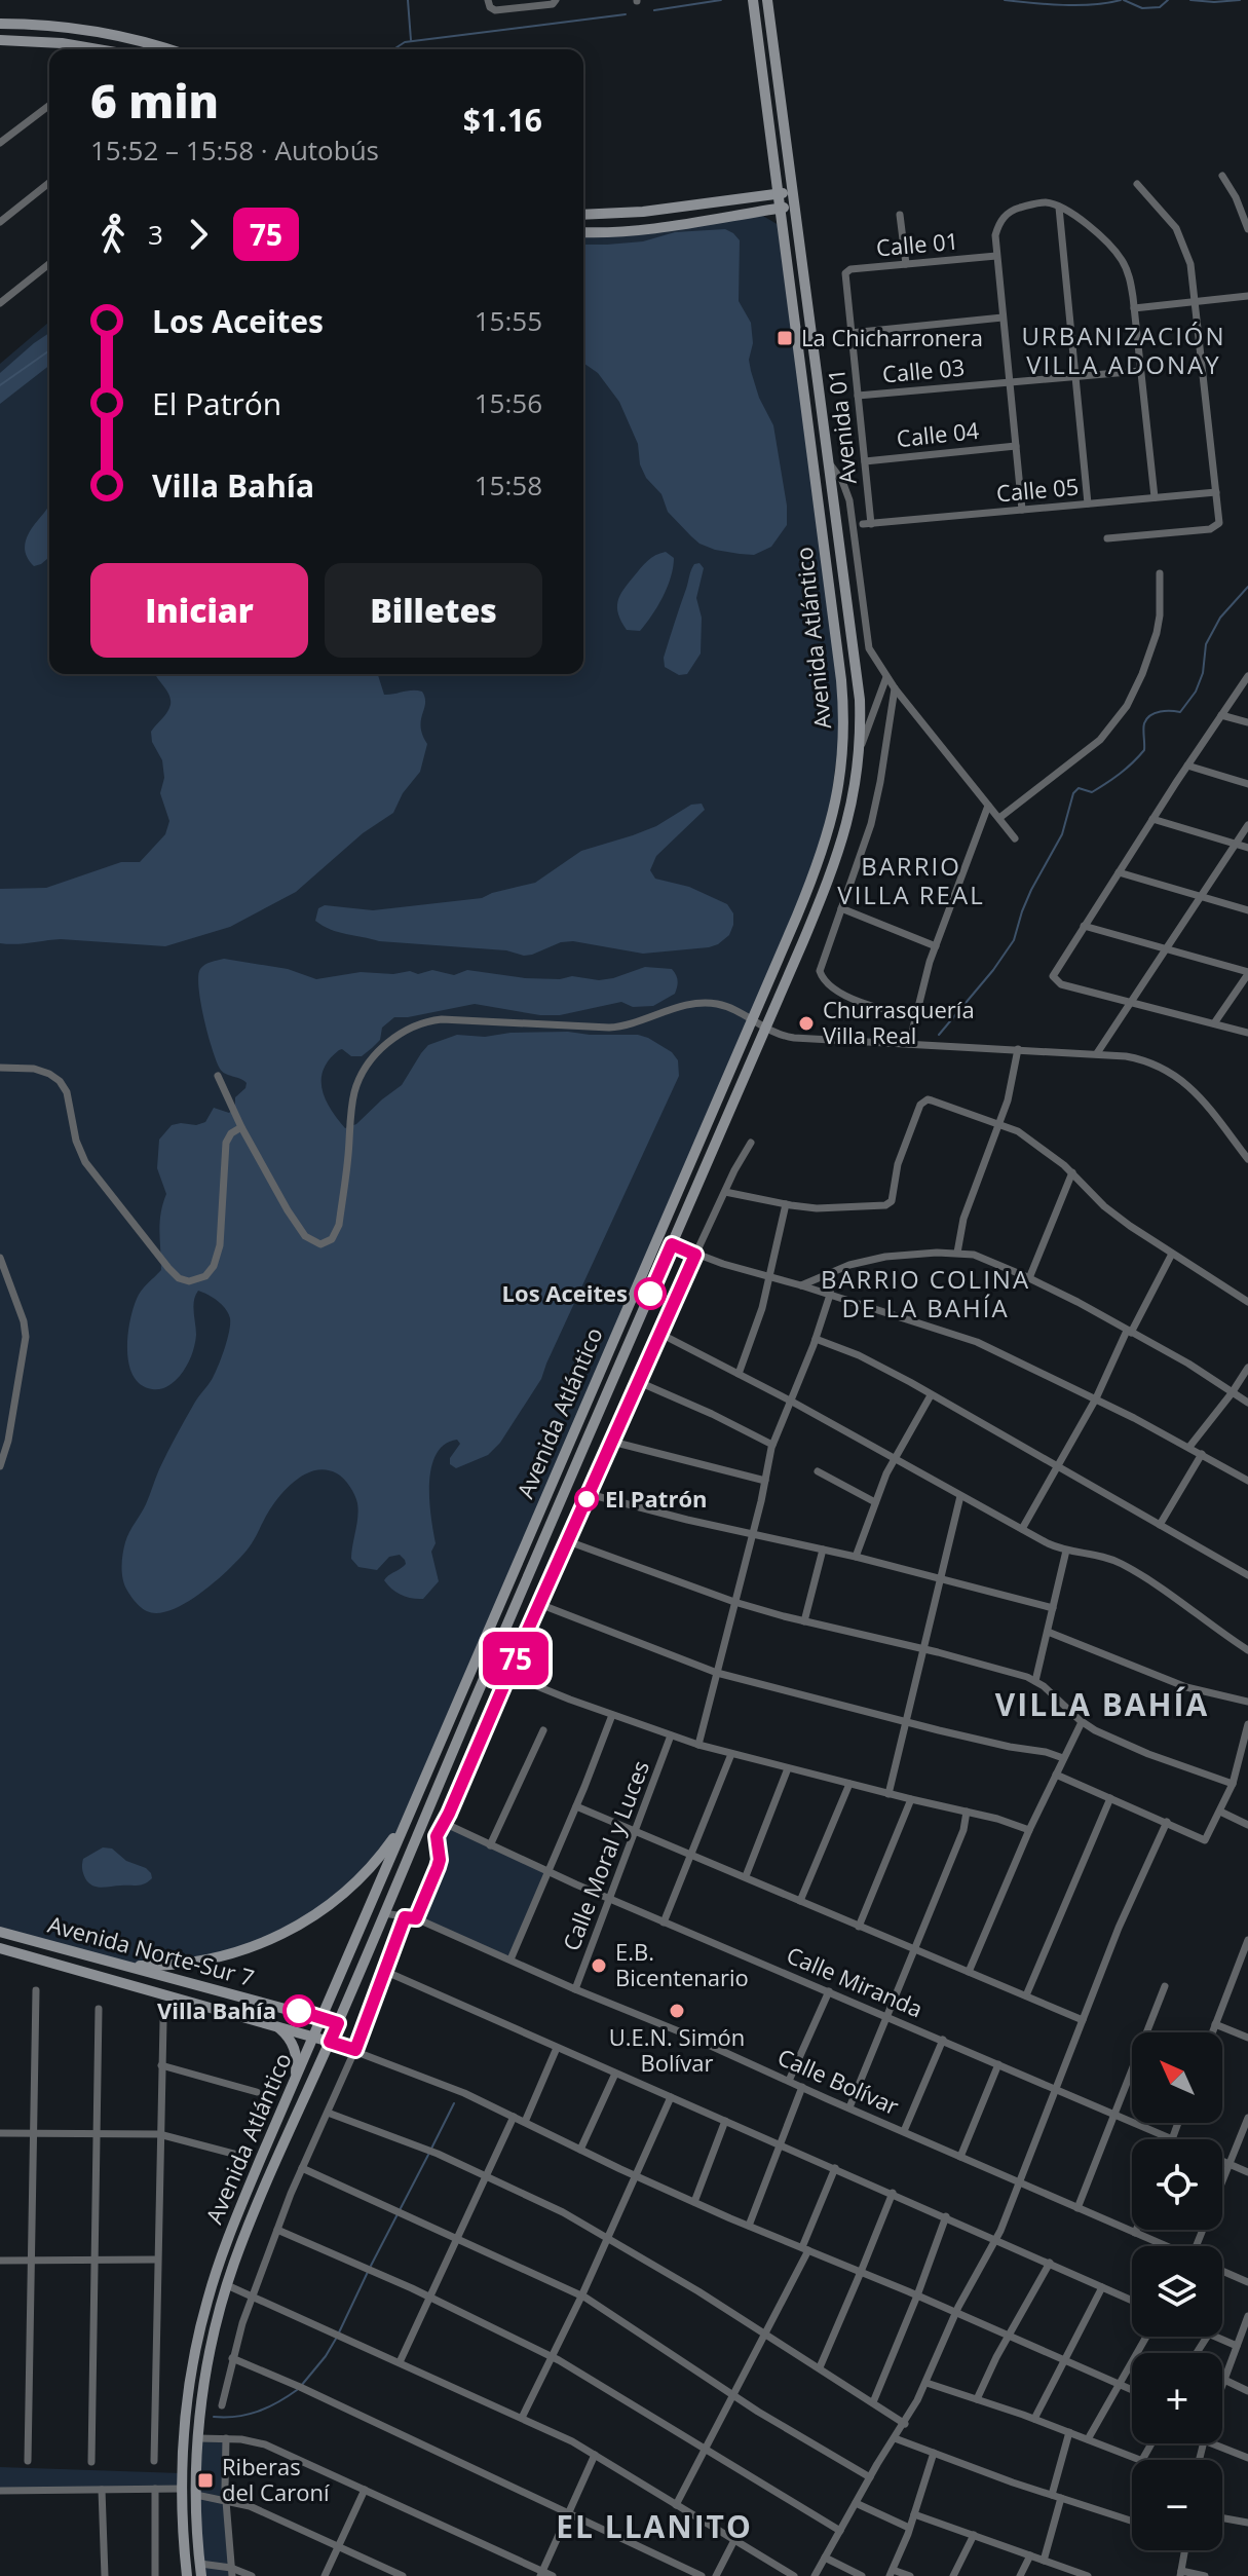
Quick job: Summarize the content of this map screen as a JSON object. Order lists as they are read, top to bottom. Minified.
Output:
{"streets":{"main road":["Avenida Atlántico","Avenida Norte-Sur 7"],"street":["Calle 01","Calle 03","Avenida 01","Calle 04","Calle 05","Calle Moral y Luces","Calle Miranda","Calle Bolívar"]},"crossings":[["Calle 01","Avenida 01"],["Calle 03","Avenida 01"],["Avenida 01","Calle 04"],["Avenida 01","Calle 05"],["Avenida Atlántico","Avenida Norte-Sur 7"],["Avenida Atlántico","Calle Bolívar"],["Calle Moral y Luces","Calle Miranda"],["Calle Moral y Luces","Calle Bolívar"]],"districts":["URBANIZACIÓN VILLA ADONAY","BARRIO VILLA REAL","BARRIO COLINA DE LA BAHÍA","VILLA BAHÍA","EL LLANITO"],"places":{"transit":["La Chicharronera","Riberas del Caroní"],"other":["Churrasquería Villa Real","Los Aceites","El Patrón","E.B. Bicentenario","Villa Bahía","U.E.N. Simón Bolívar"]},"lines":["bus line 75"],"north":"top left","page":{"on_map":"75","heading":["6 min","15:52 – 15:58 · Autobús","$1.16"],"legs":["3","75"],"list":[{"name":"Los Aceites","value":"15:55"},{"name":"El Patrón","value":"15:56"},{"name":"Villa Bahía","value":"15:58"}],"buttons":["Iniciar","Billetes"],"map_buttons":["+","−"]}}
